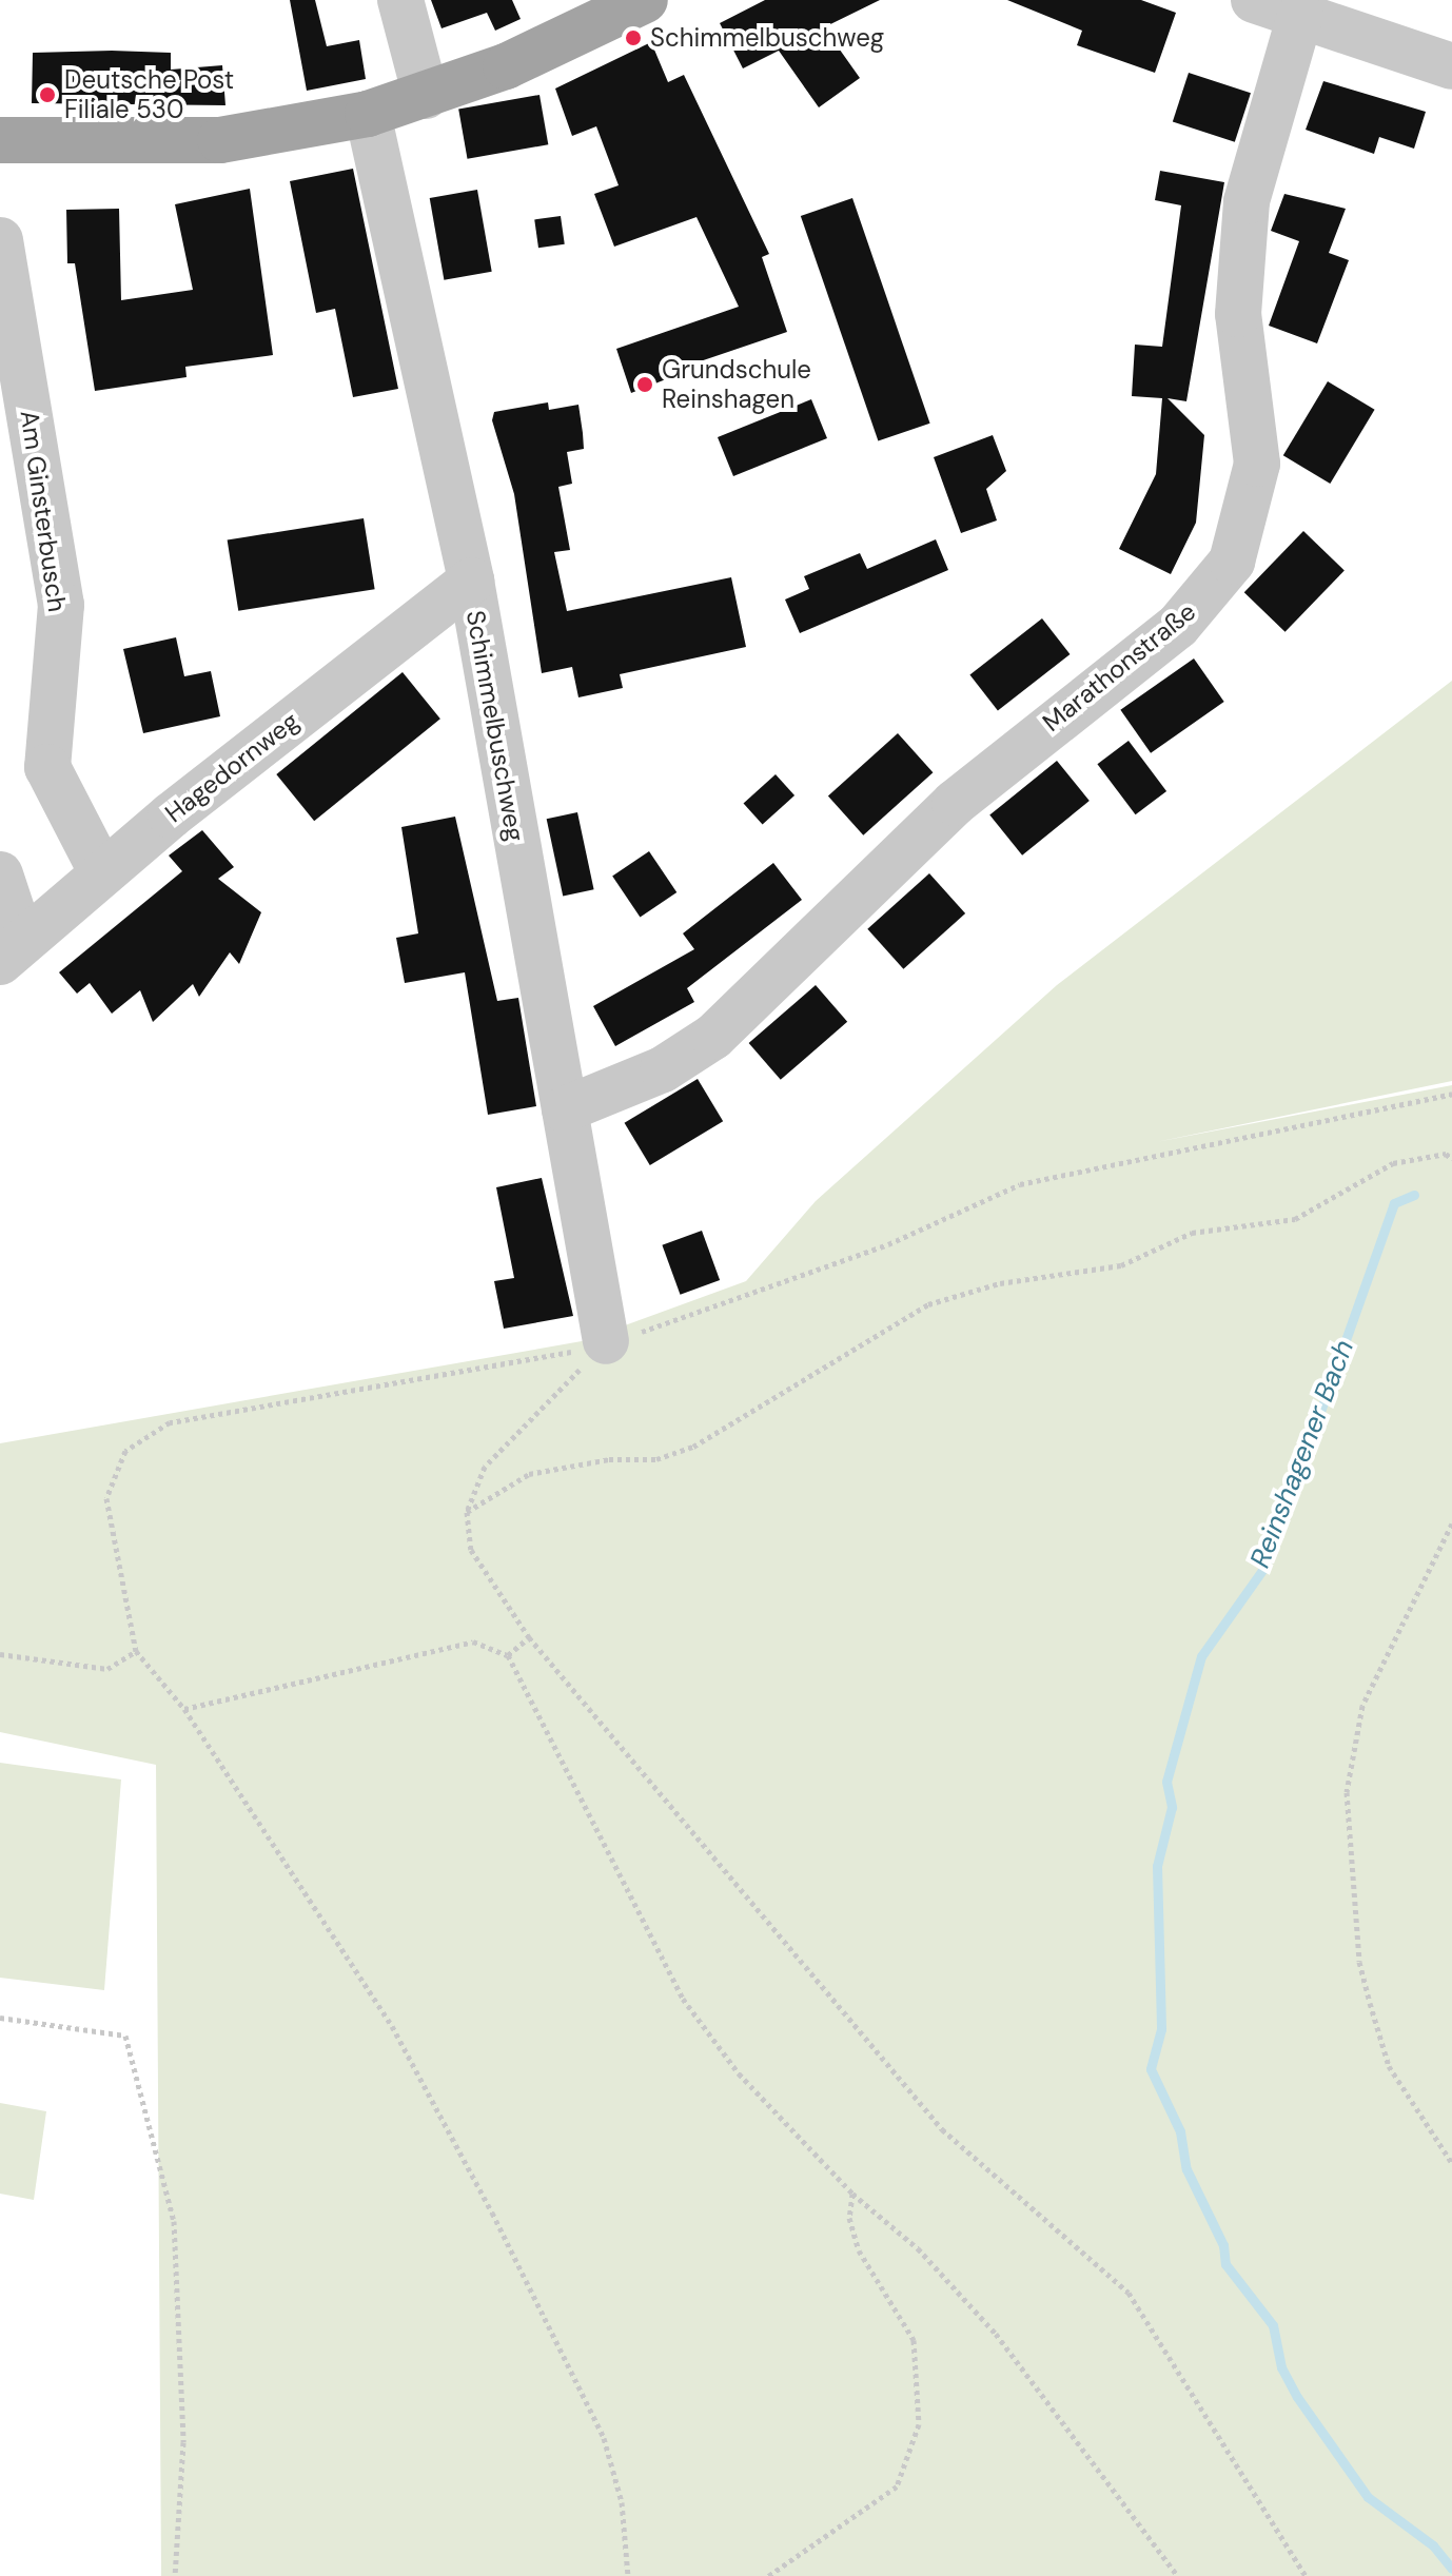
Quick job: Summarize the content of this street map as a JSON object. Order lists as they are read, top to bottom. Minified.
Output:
{"streets":{"street":["Am Ginsterbusch","Marathonstraße","Schimmelbuschweg","Hagedornweg"]},"crossings":[["Am Ginsterbusch","Hagedornweg"],["Marathonstraße","Schimmelbuschweg"],["Schimmelbuschweg","Hagedornweg"]],"water":["Reinshagener Bach"],"places":["Schimmelbuschweg","Deutsche Post Filiale 530","Grundschule Reinshagen"]}
